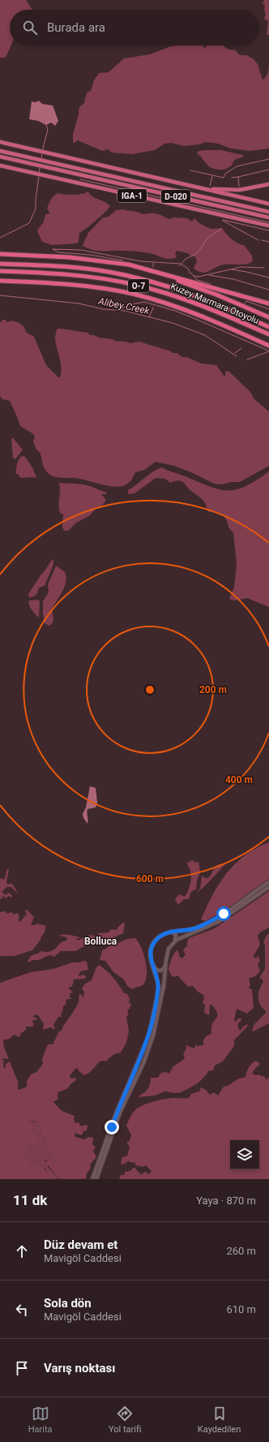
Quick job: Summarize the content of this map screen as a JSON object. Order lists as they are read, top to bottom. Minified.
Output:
{"streets":{"highway":["IGA-1","D-020","O-7","Kuzey Marmara Otoyolu"]},"districts":["Bolluca"],"water":["Alibey Creek"],"page":{"search":"Burada ara","heading":["11 dk","Yaya · 870 m"],"list":[["Düz devam et","Mavigöl Caddesi","260 m"],["Sola dön","Mavigöl Caddesi","610 m"],"Varış noktası"],"nav":["Harita","Yol tarifi","Kaydedilen"]},"rings":["200 m","400 m","600 m"]}
